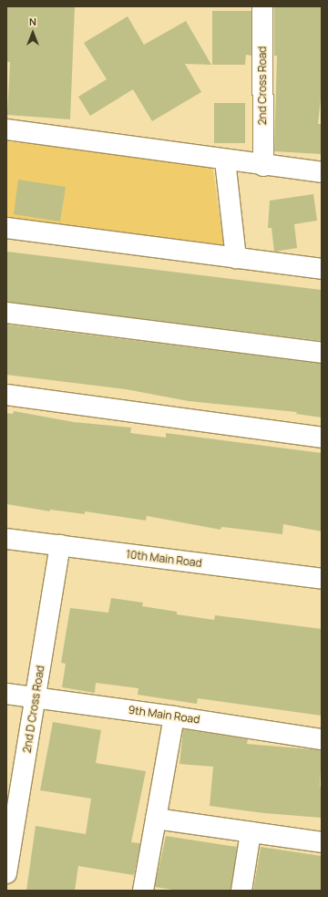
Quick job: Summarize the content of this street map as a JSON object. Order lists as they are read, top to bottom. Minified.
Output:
{"streets":{"street":["2nd Cross Road","10th Main Road","2nd D Cross Road","9th Main Road"]},"crossings":[["10th Main Road","2nd D Cross Road"],["2nd D Cross Road","9th Main Road"]],"north":"top"}
